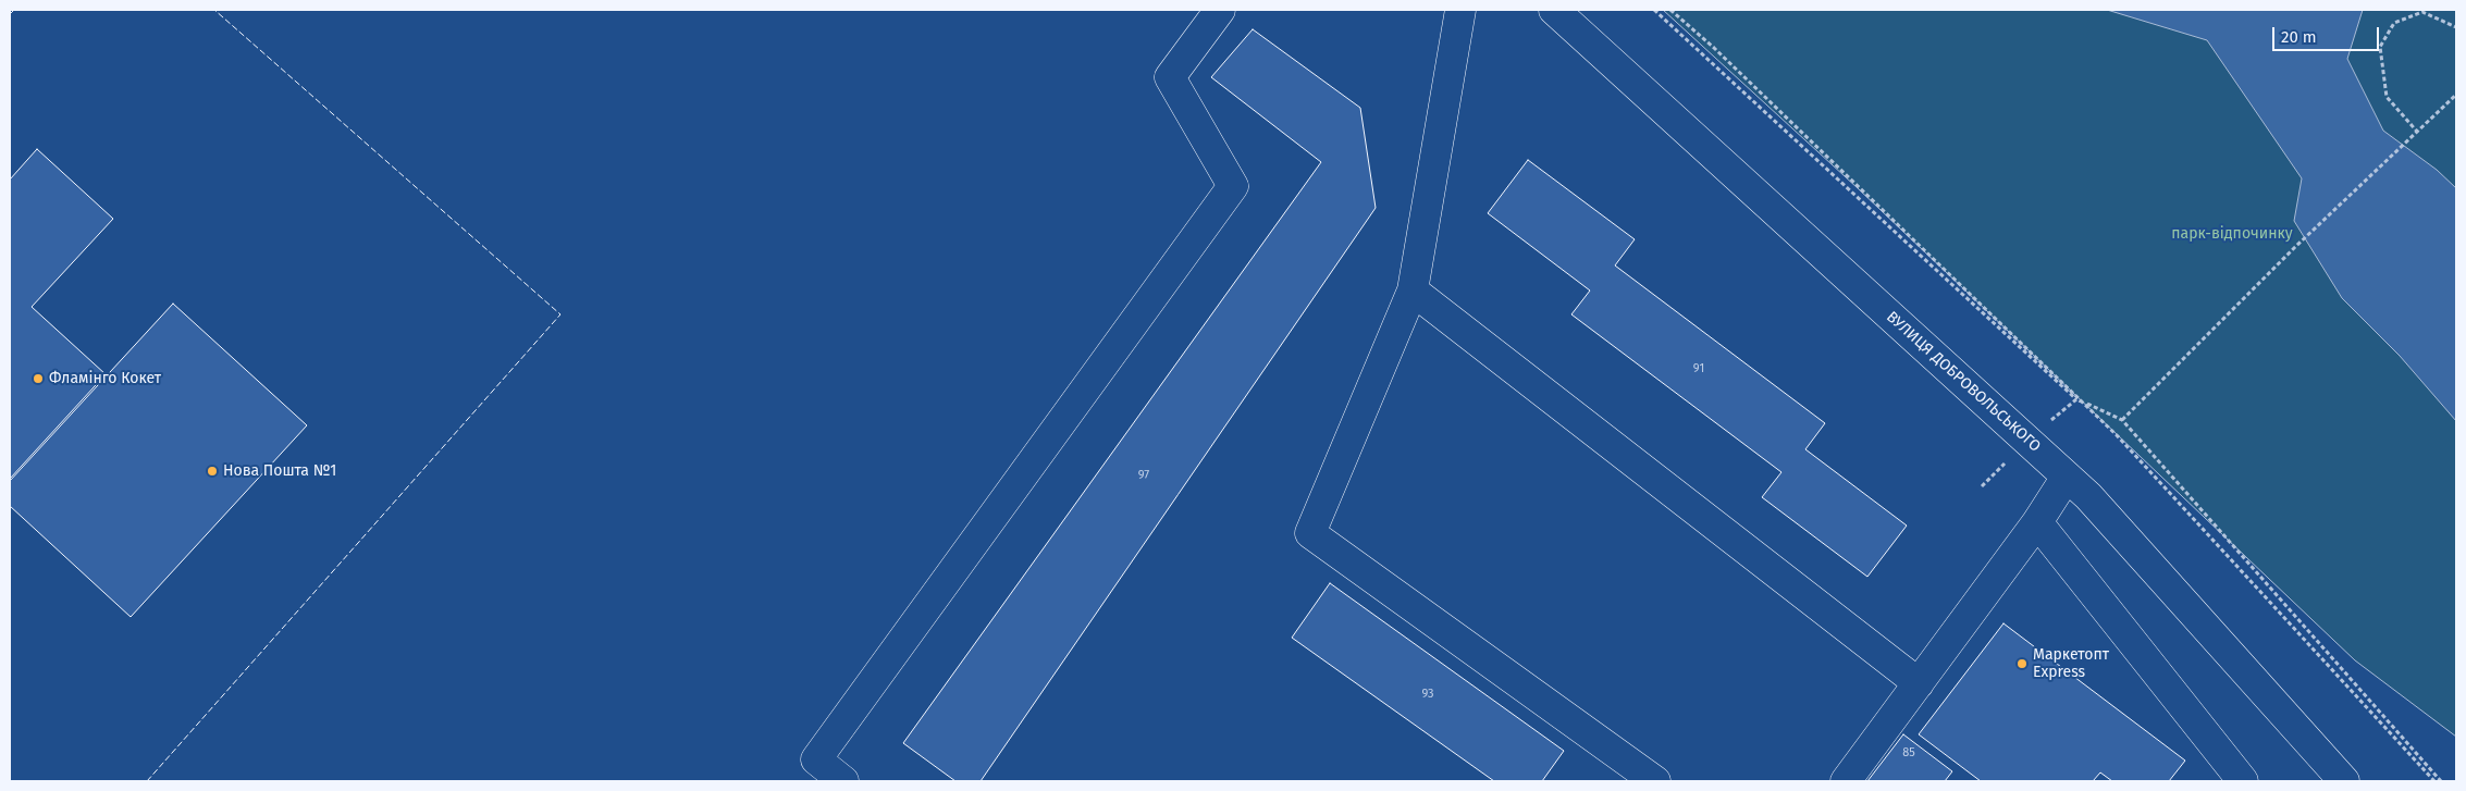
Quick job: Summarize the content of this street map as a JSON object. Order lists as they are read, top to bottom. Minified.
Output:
{"streets":{"street":["ВУЛИЦЯ ДОБРОВОЛЬСЬКОГО"]},"parks":["парк-відпочинку"],"places":["Фламінго Кокет","Нова Пошта №1","Маркетопт Express"],"house_numbers":["91","97","93","85"],"scale_bar":"20 m"}
